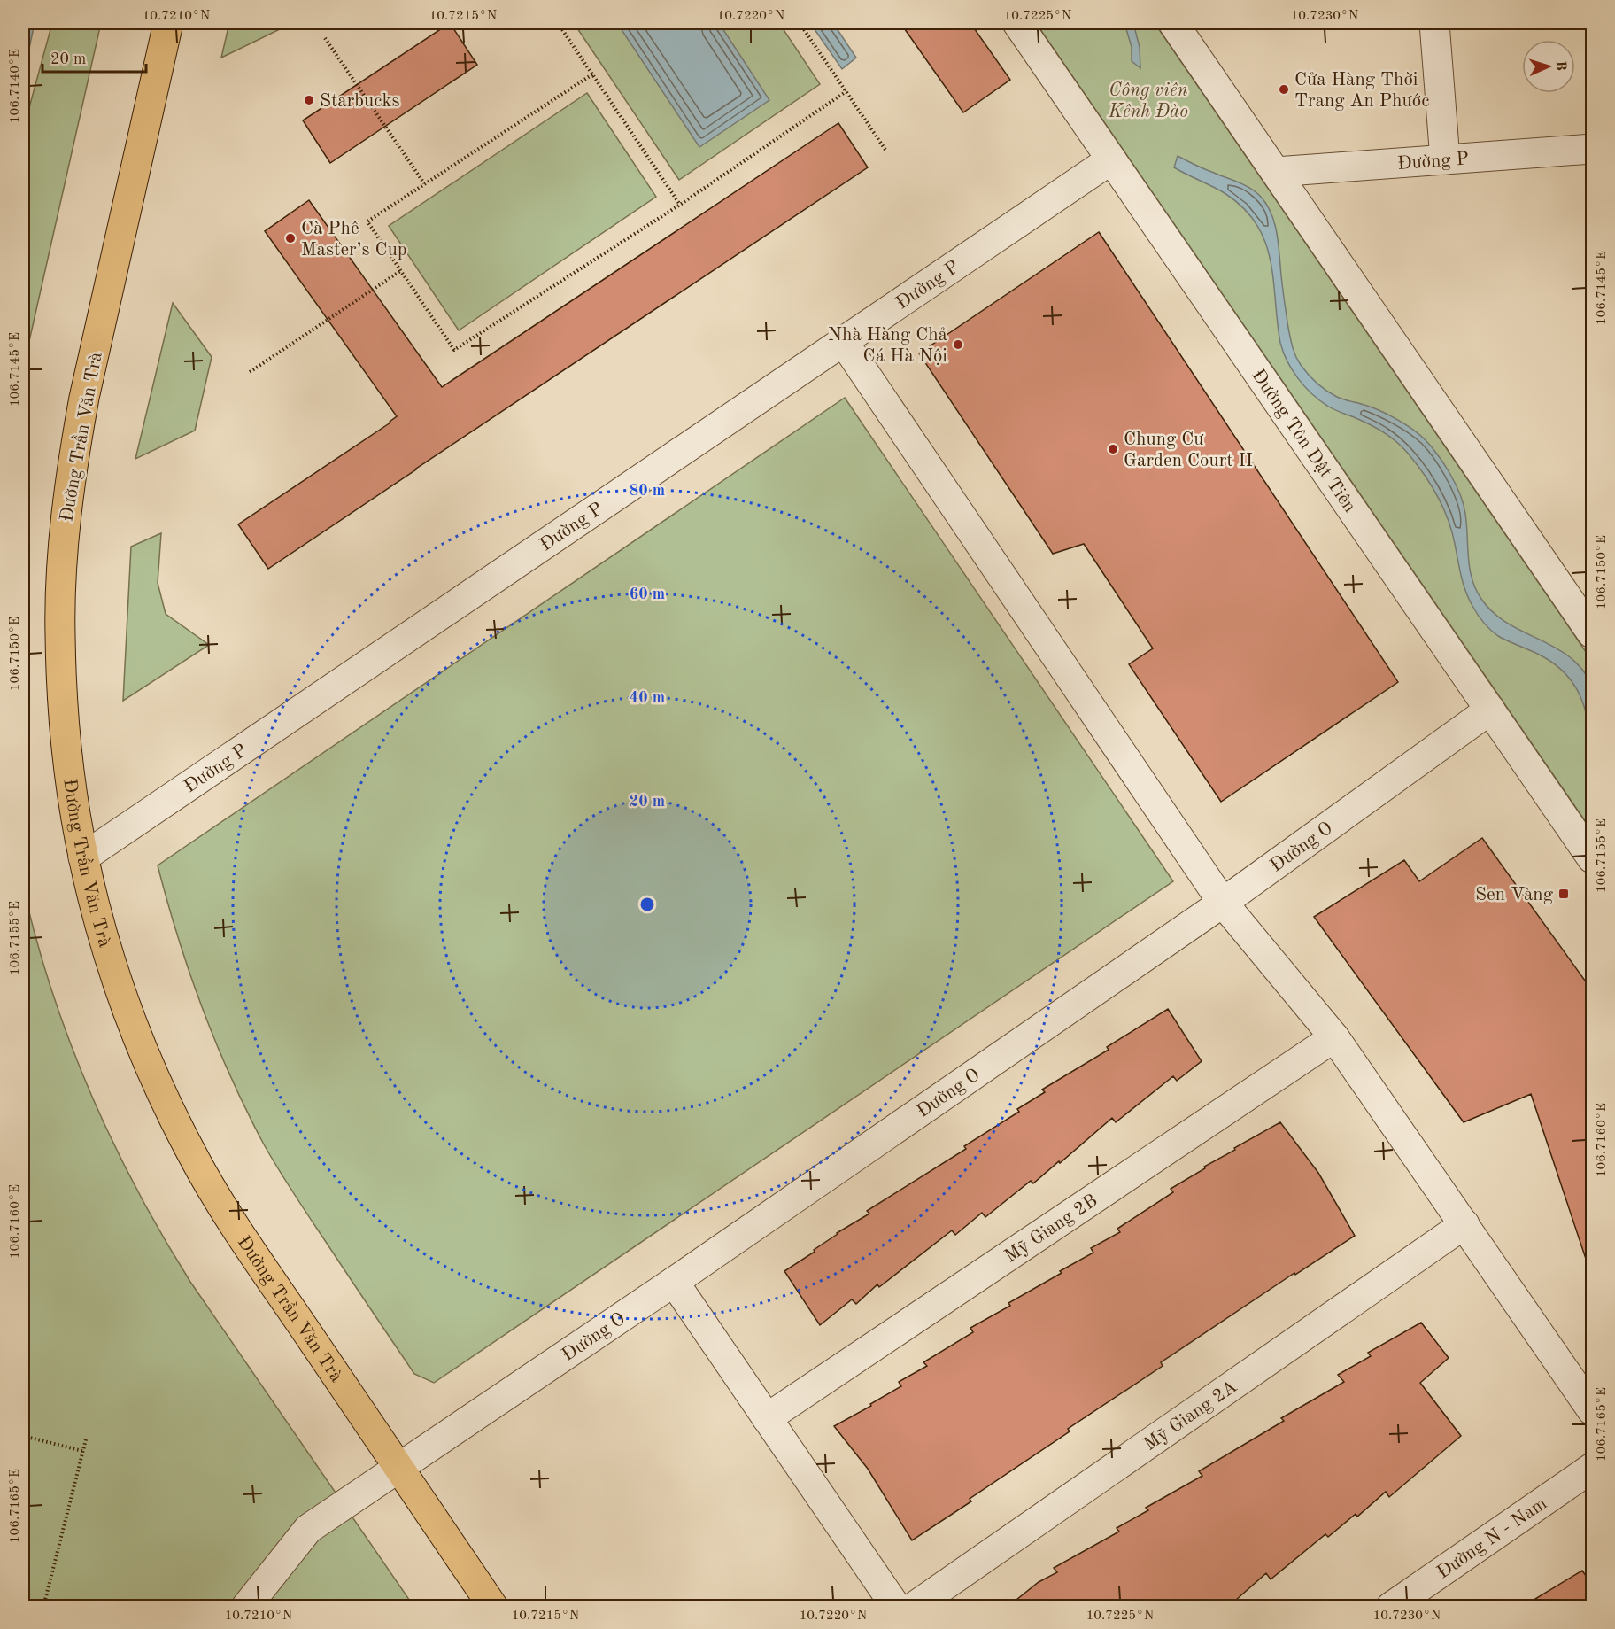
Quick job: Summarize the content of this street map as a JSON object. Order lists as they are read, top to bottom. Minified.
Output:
{"streets":{"main road":["Đường Trần Văn Trà"],"street":["Đường P","Đường Tôn Dật Tiên","Đường O","Mỹ Giang 2B","Mỹ Giang 2A","Đường N - Nam"]},"crossings":[["Đường P","Đường Trần Văn Trà"],["Đường P","Đường Tôn Dật Tiên"],["Đường Trần Văn Trà","Đường O"],["Đường Tôn Dật Tiên","Đường O"]],"parks":["Công viên Kênh Đào"],"places":{"other":["Cửa Hàng Thời Trang An Phước","Starbucks","Cà Phê Master’s Cup","Nhà Hàng Chả Cá Hà Nội","Chung Cư Garden Court II"],"transit":["Sen Vàng"]},"scale_bar":"20 m","north":"right","coordinates":["10.7210°N","10.7215°N","10.7220°N","10.7225°N","10.7230°N","106.7140°E","106.7145°E","106.7150°E","106.7155°E","106.7160°E","106.7165°E"],"rings":["80 m","60 m","40 m","20 m"]}
